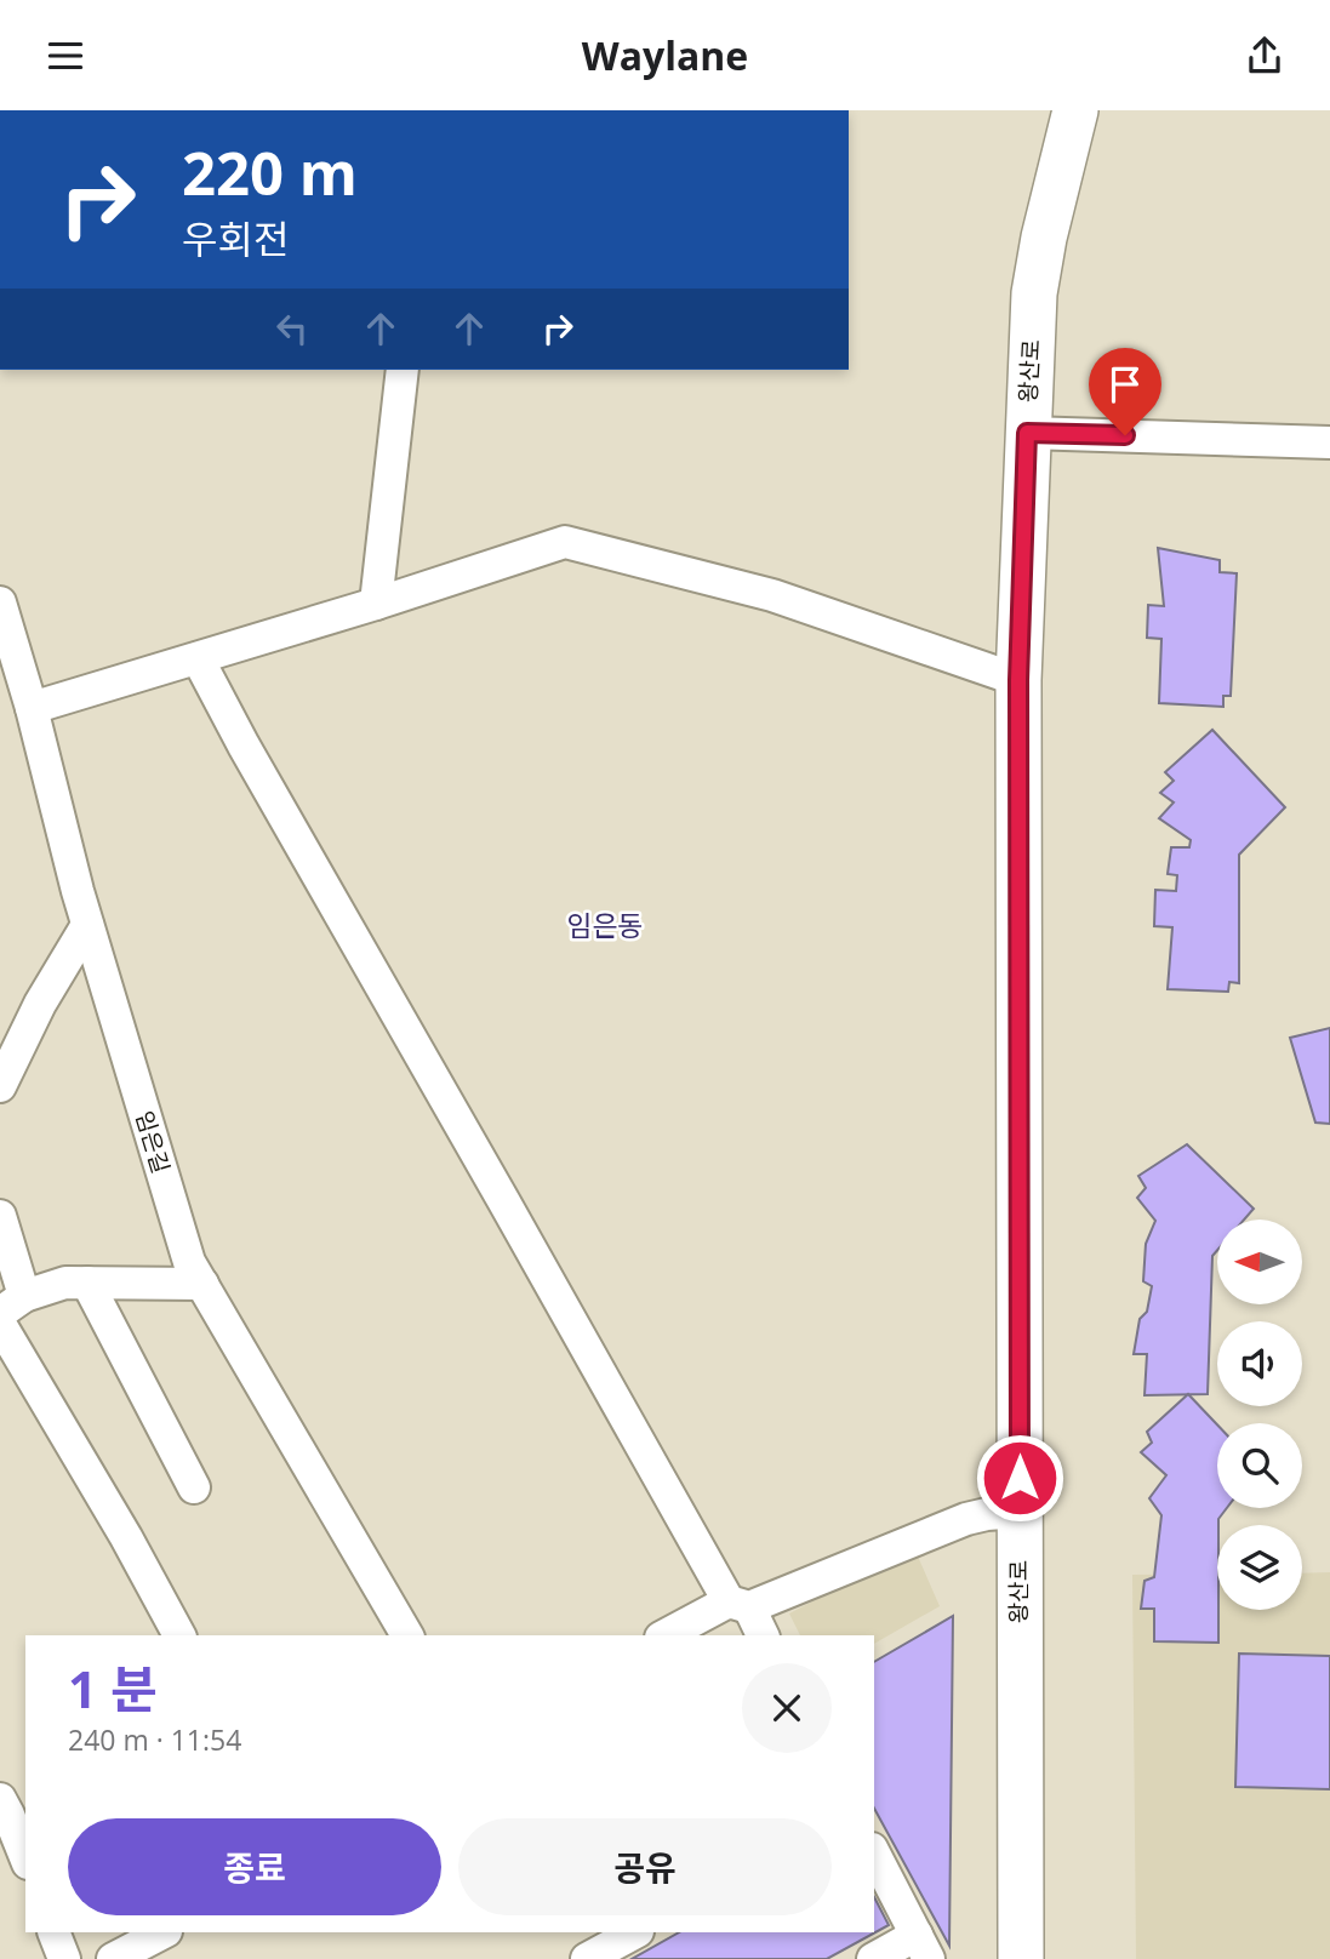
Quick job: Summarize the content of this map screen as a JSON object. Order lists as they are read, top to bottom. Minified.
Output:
{"streets":{"street":["왕산로","임은길"]},"districts":["임은동"],"north":"left","page":{"header":"Waylane","turn":["220 m","우회전"],"heading":["1 분","240 m · 11:54"],"buttons":["종료","공유"]}}
